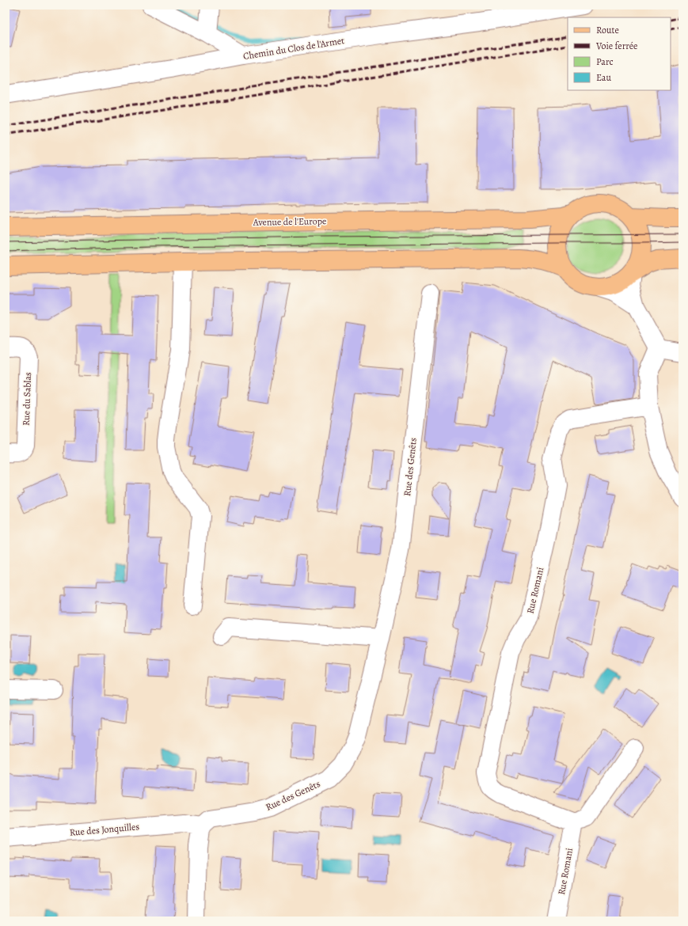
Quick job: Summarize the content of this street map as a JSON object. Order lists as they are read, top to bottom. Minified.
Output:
{"streets":{"main road":["Avenue de l'Europe"],"street":["Chemin du Clos de l'Armet","Rue du Sablas","Rue des Genêts","Rue Romani","Rue des Jonquilles"]},"crossings":[["Rue des Genêts","Rue des Jonquilles"]],"legend":["Route","Voie ferrée","Parc","Eau"]}
